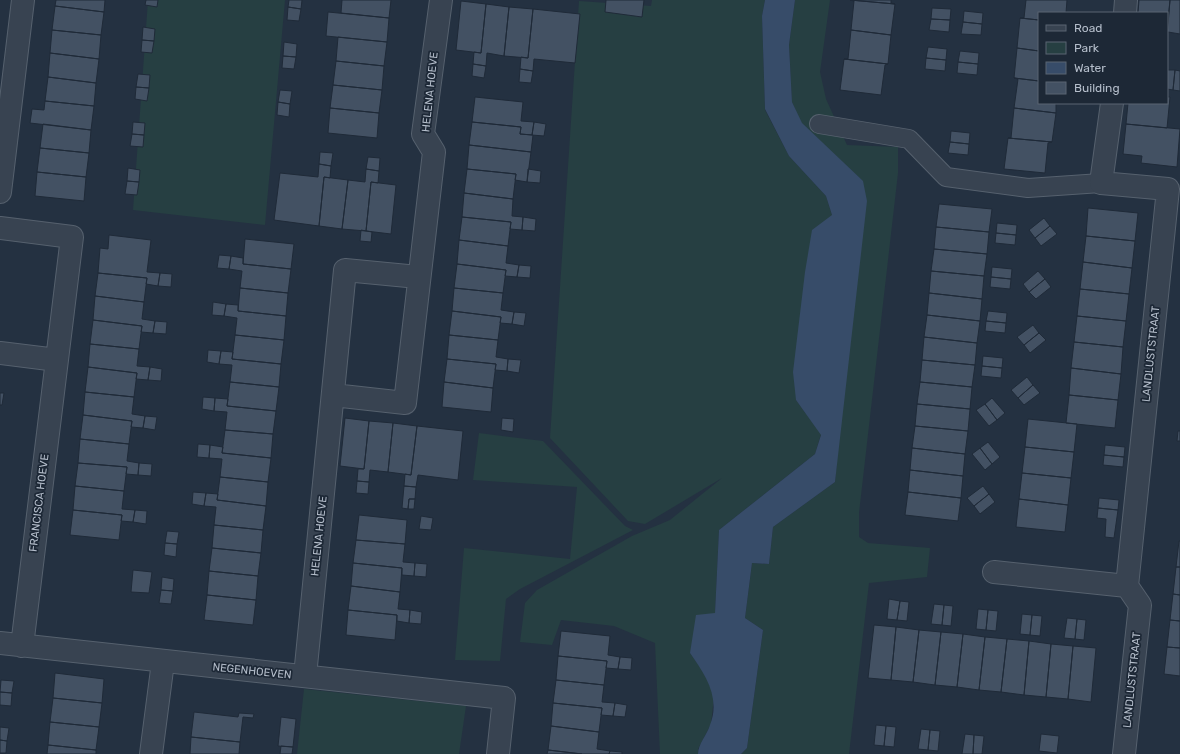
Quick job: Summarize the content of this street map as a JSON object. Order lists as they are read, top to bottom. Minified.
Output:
{"streets":{"street":["HELENA HOEVE","LANDLUSTSTRAAT","FRANCISCA HOEVE","NEGENHOEVEN"]},"crossings":[["HELENA HOEVE","NEGENHOEVEN"],["FRANCISCA HOEVE","NEGENHOEVEN"]],"legend":["Road","Park","Water","Building"]}
